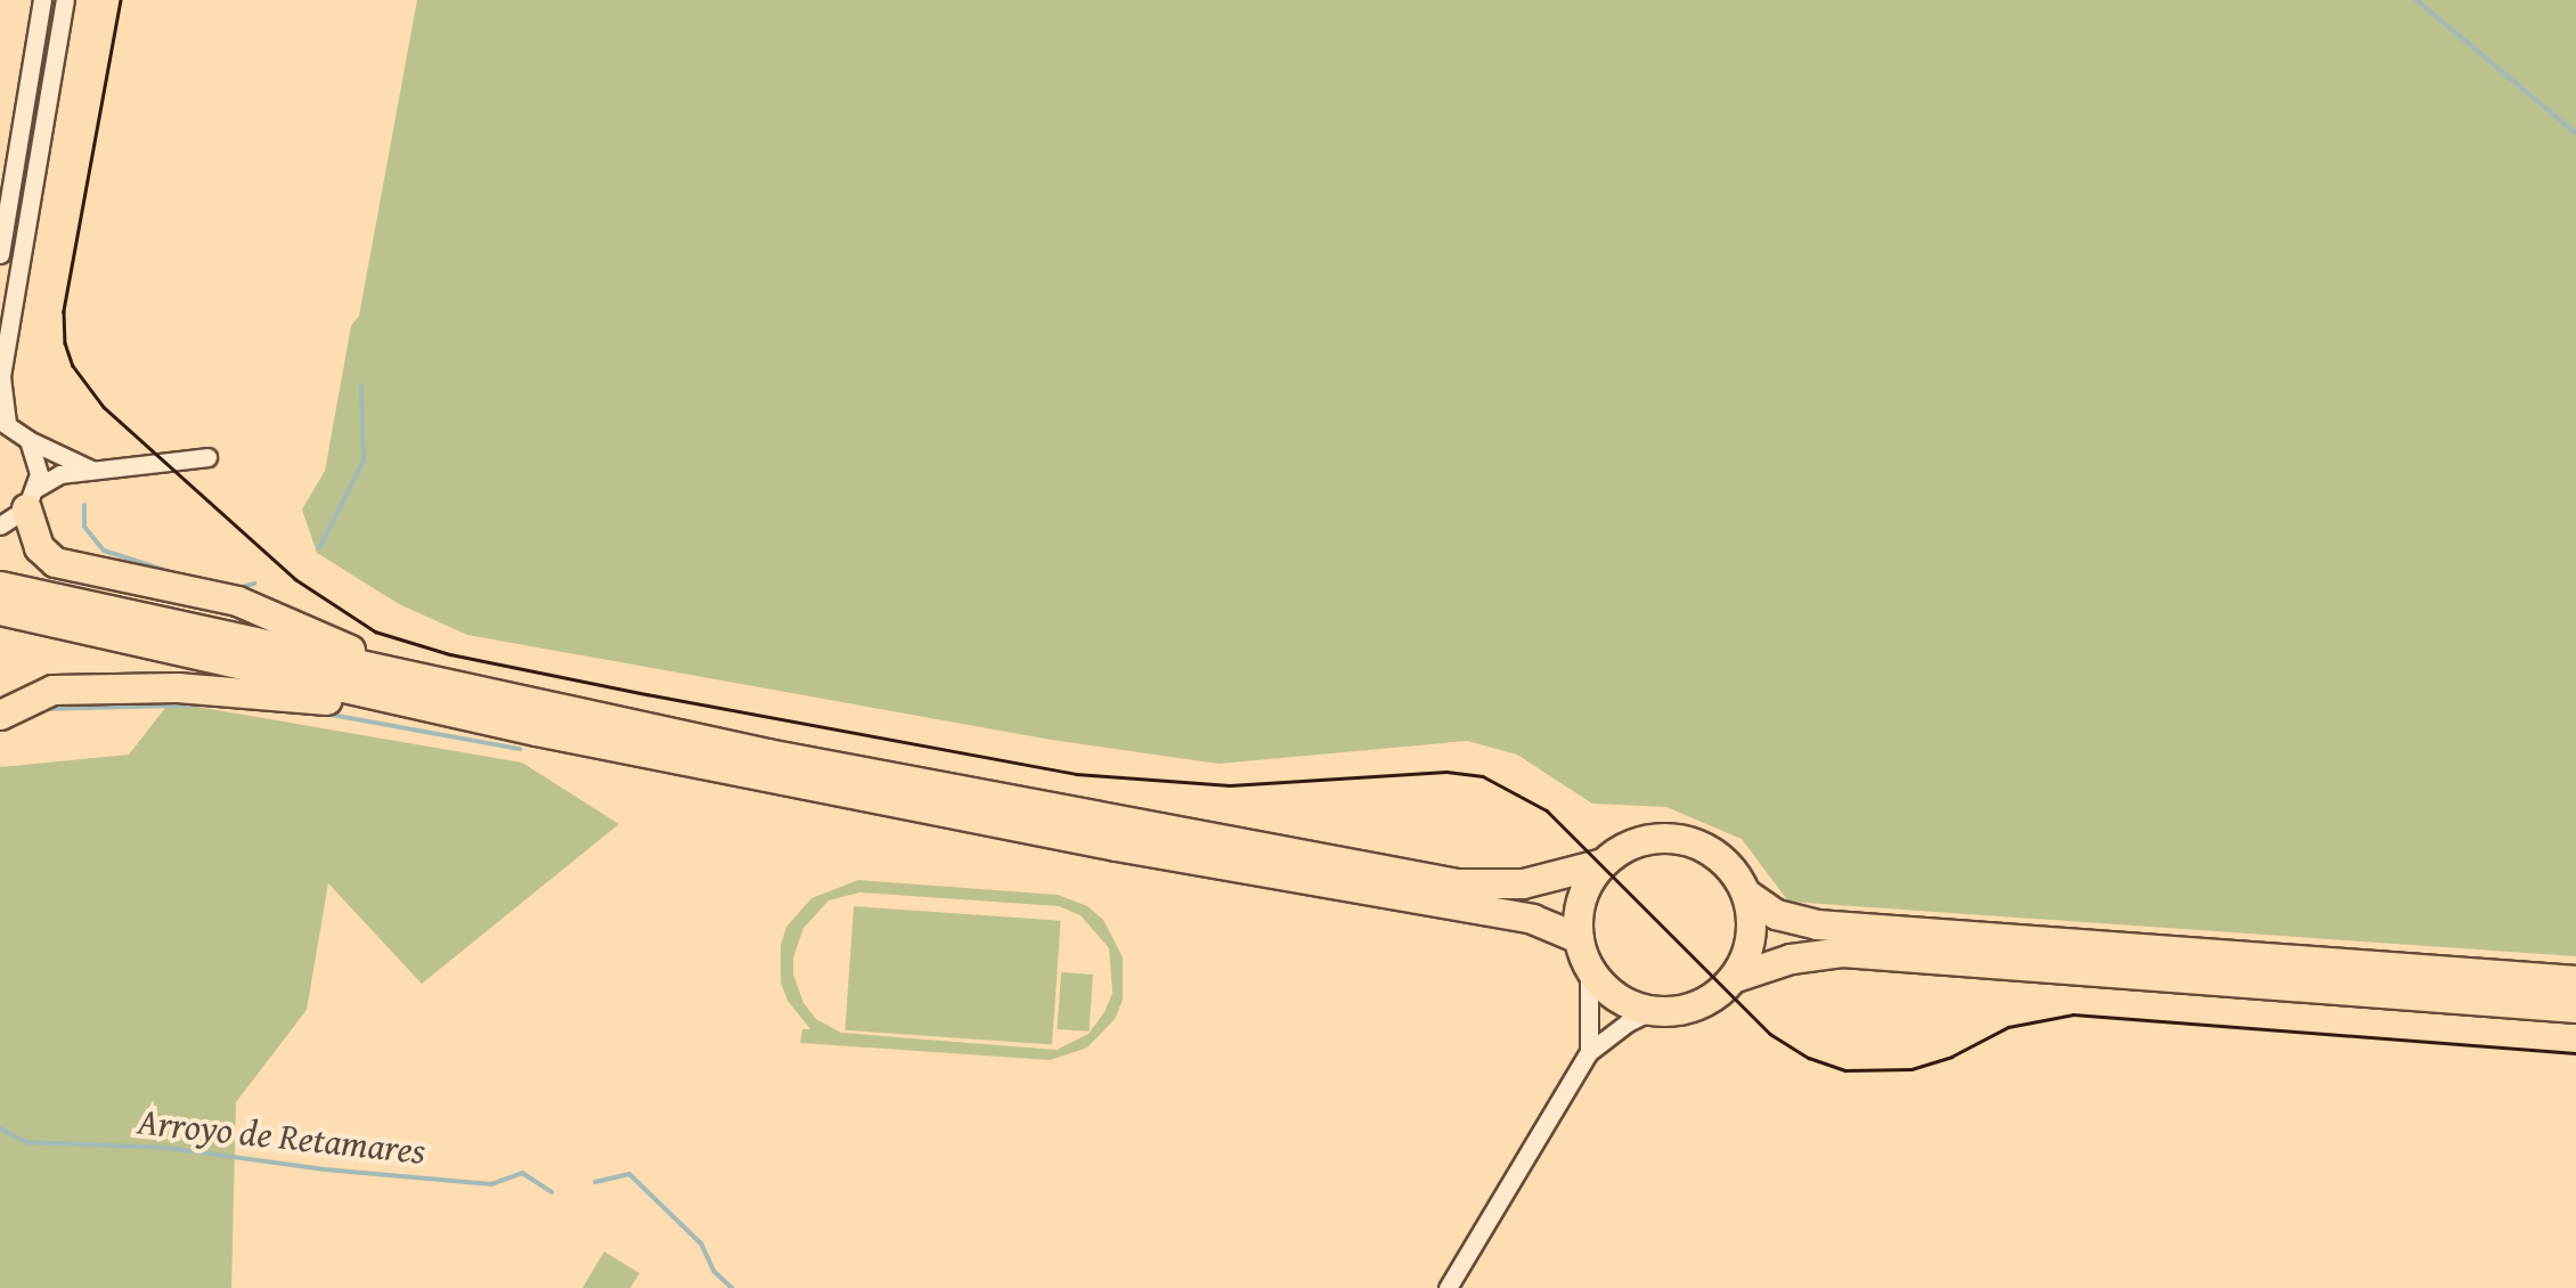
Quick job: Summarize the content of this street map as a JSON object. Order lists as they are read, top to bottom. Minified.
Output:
{"water":["Arroyo de Retamares"]}
